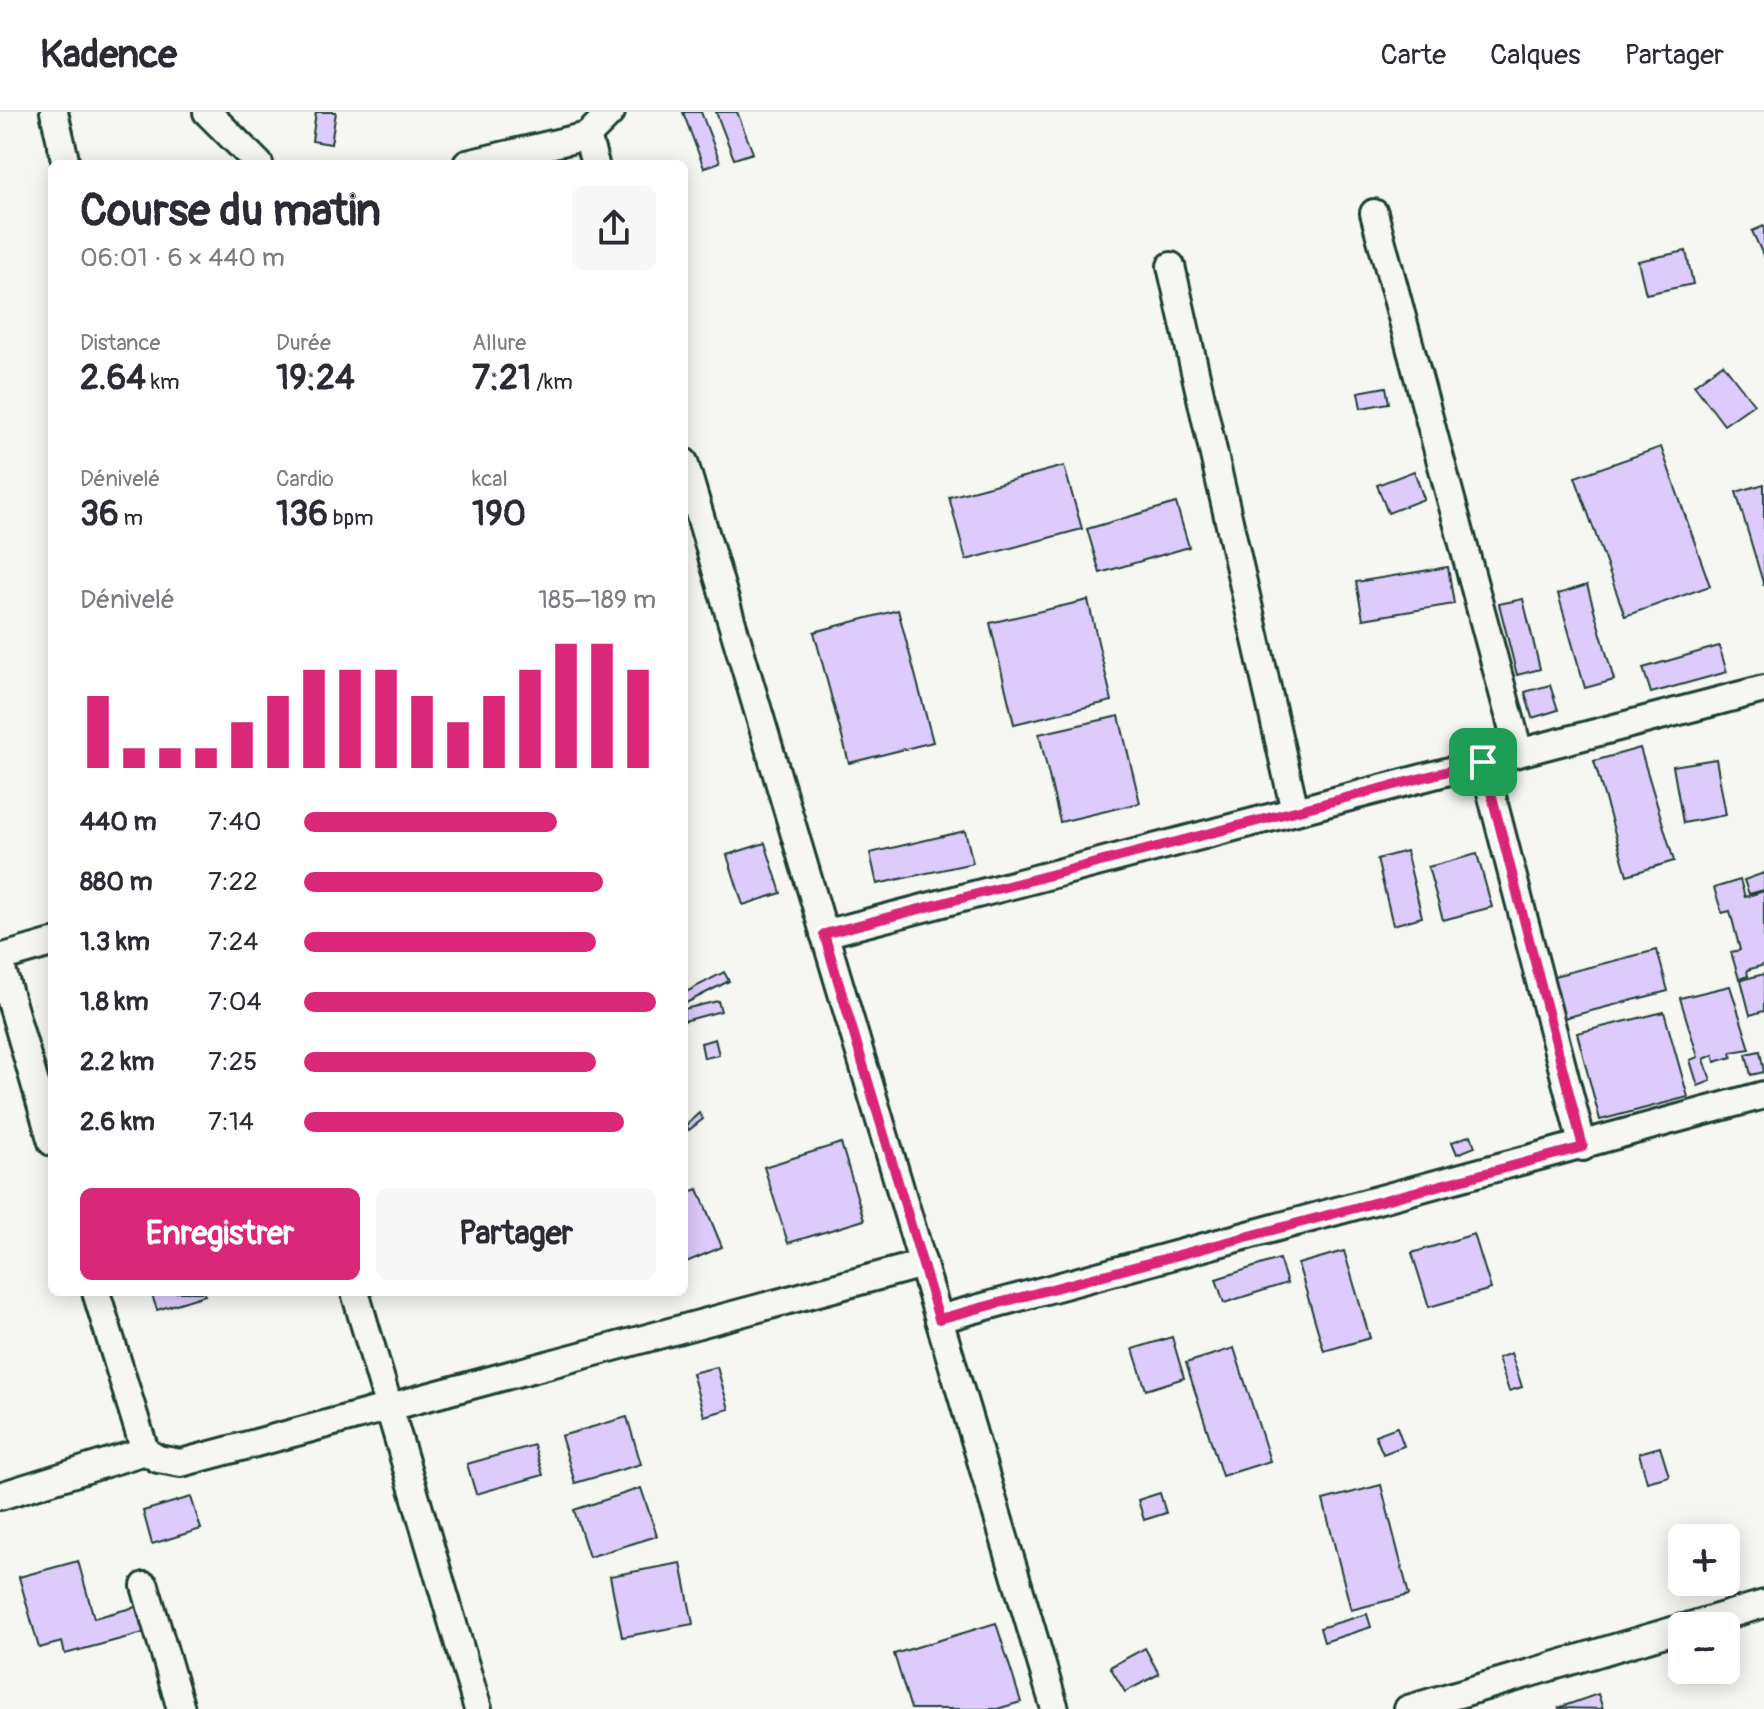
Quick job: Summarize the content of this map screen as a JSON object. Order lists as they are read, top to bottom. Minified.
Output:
{"page":{"header":"Kadence","nav":["Carte","Calques","Partager"],"heading":["Course du matin","06:01 · 6 × 440 m"],"stats":[["Distance","2.64 km"],["Durée","19:24"],["Allure","7:21 /km"],["Dénivelé","36 m"],["Cardio","136 bpm"],["kcal","190"]],"chart":["Dénivelé","185–189 m"],"list":[{"name":"440 m","note":"7:40"},{"name":"880 m","note":"7:22"},{"name":"1.3 km","note":"7:24"},{"name":"1.8 km","note":"7:04"},{"name":"2.2 km","note":"7:25"},{"name":"2.6 km","note":"7:14"}],"buttons":["Enregistrer","Partager"],"map_buttons":["+","−"]}}
